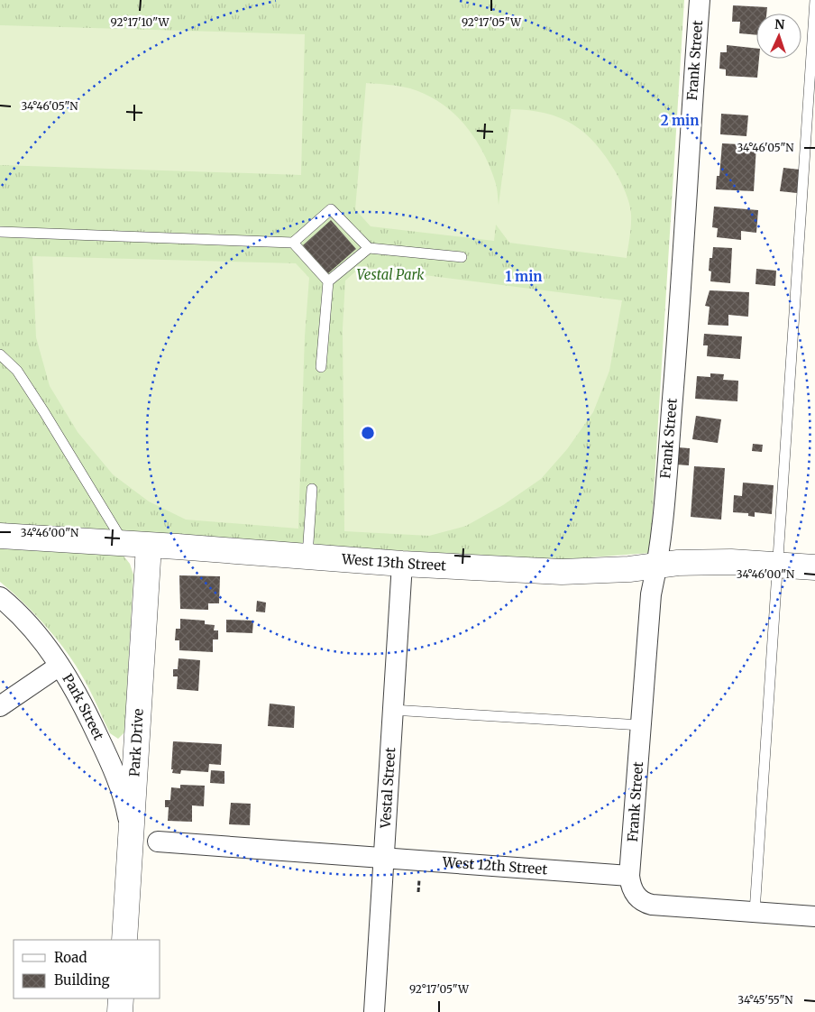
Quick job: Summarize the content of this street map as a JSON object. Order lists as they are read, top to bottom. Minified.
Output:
{"streets":{"street":["Frank Street","West 13th Street","Park Street","Park Drive","Vestal Street","West 12th Street"]},"crossings":[["Frank Street","West 13th Street"],["Frank Street","West 12th Street"],["West 13th Street","Park Drive"],["West 13th Street","Vestal Street"],["Park Street","Park Drive"],["Vestal Street","West 12th Street"]],"parks":["Vestal Park"],"legend":["Road","Building"],"north":"top","coordinates":["92°17'10\"W","92°17'05\"W","34°46'05\"N","34°46'00\"N","34°45'55\"N"],"rings":["2 min","1 min"]}
